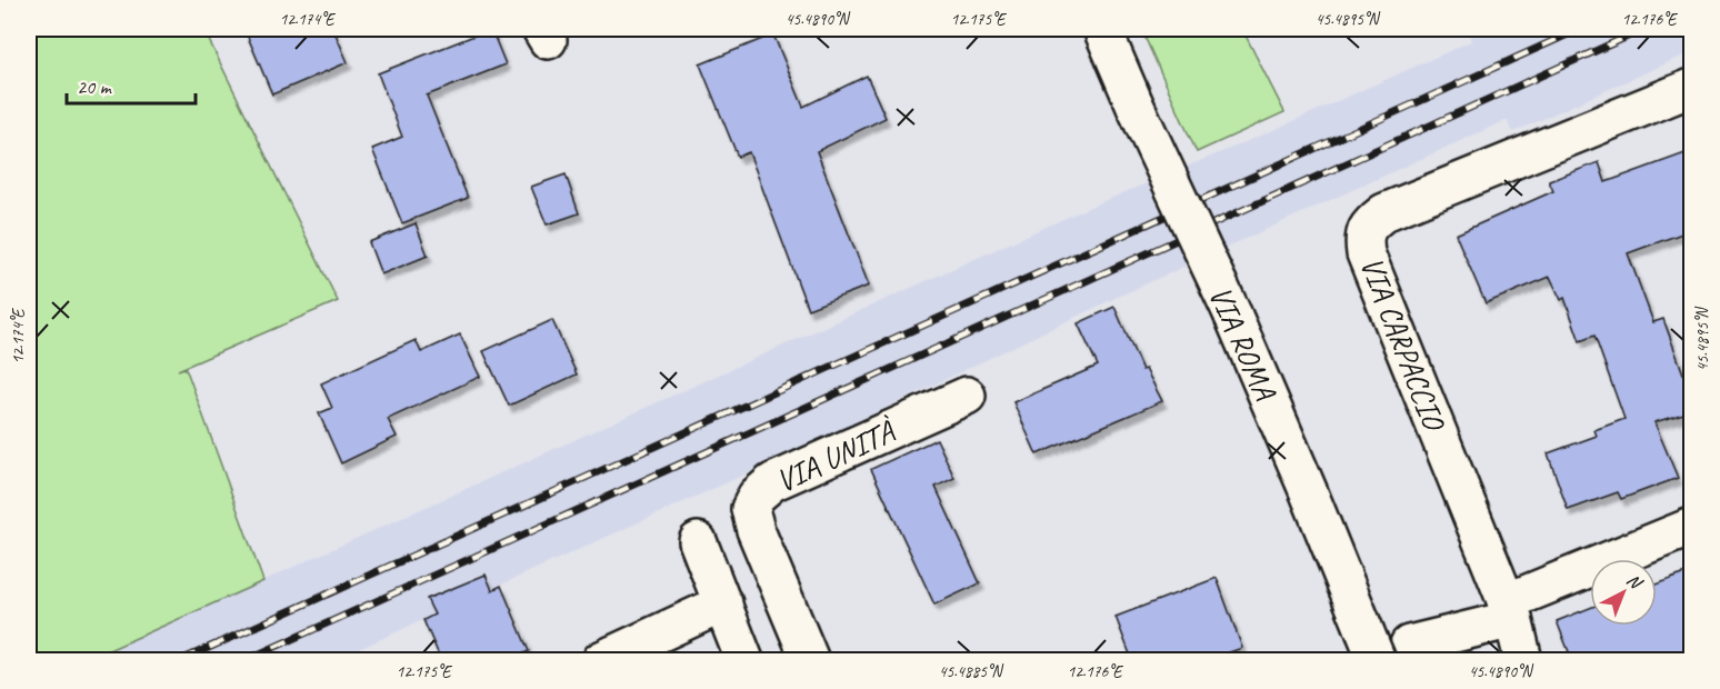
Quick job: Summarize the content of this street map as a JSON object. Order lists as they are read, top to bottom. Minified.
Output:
{"streets":{"street":["VIA ROMA","VIA CARPACCIO","VIA UNITÀ"]},"scale_bar":"20 m","north":"top right","coordinates":["12.174°E","45.4890°N","12.175°E","45.4895°N","12.176°E","45.4885°N"]}
